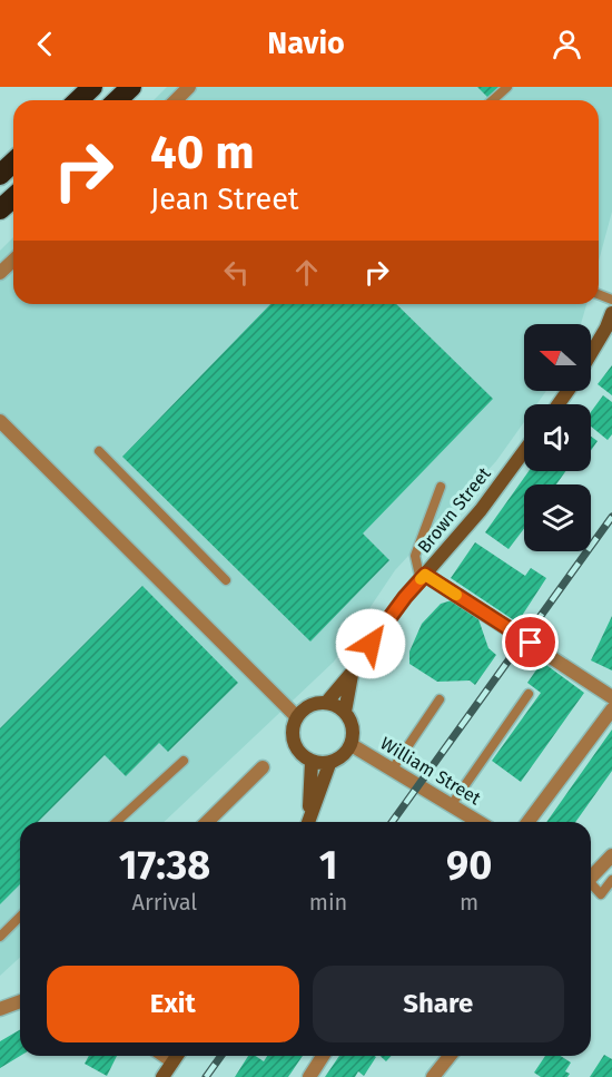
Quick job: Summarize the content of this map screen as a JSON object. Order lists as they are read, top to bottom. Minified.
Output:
{"streets":{"street":["Brown Street","William Street"]},"crossings":[["Brown Street","William Street"]],"north":"left","page":{"header":"Navio","turn":["40 m","Jean Street"],"eta":["17:38","Arrival","1","min","90","m"],"buttons":["Exit","Share"]}}
